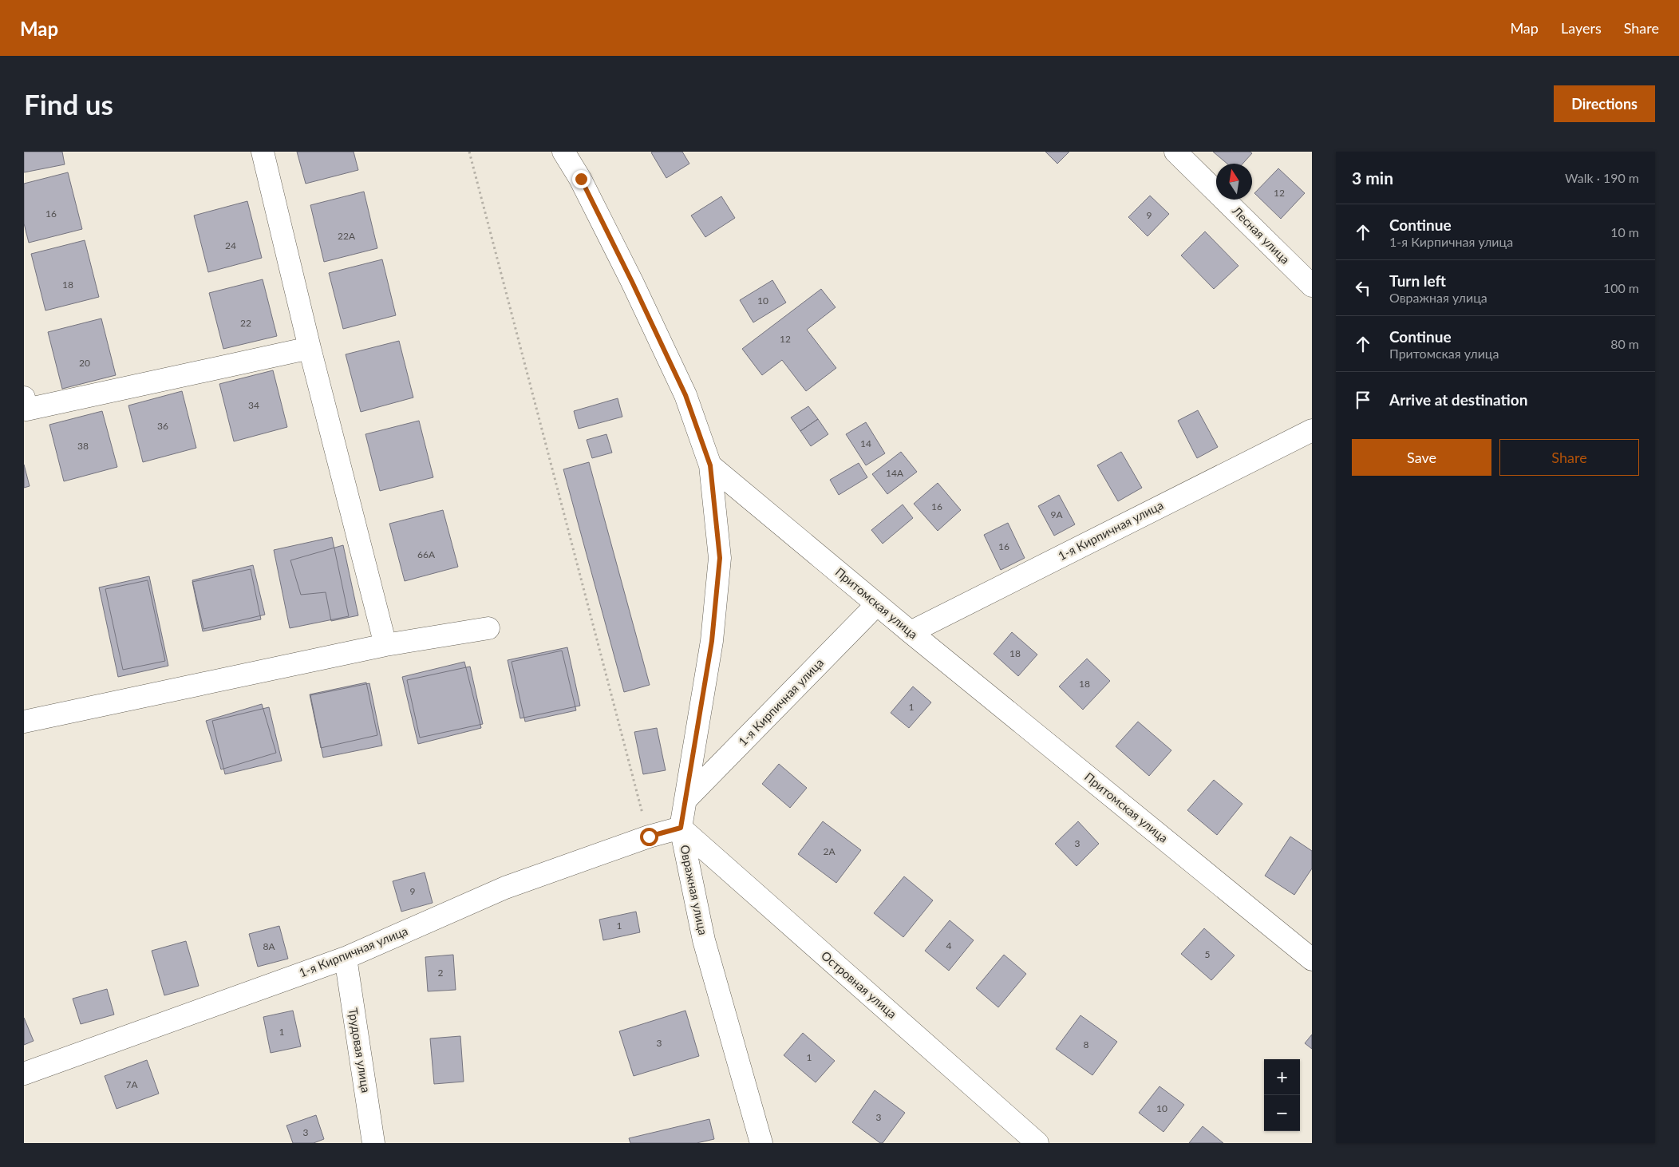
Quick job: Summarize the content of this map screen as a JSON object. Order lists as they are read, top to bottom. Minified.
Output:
{"streets":{"street":["Лесная улица","1-я Кирпичная улица","Притомская улица","Овражная улица","Островная улица","Трудовая улица"]},"crossings":[["1-я Кирпичная улица","Притомская улица"],["1-я Кирпичная улица","Овражная улица"],["1-я Кирпичная улица","Островная улица"],["1-я Кирпичная улица","Трудовая улица"],["Притомская улица","Овражная улица"],["Овражная улица","Островная улица"]],"house_numbers":["12","16","9","22А","24","18","10","22","12","20","34","36","14","38","14А","16","9А","16","66А","18","18","1","3","2А","9","1","4","8А","5","2","1","3","8","1","7А","10","3","3"],"north":"top","page":{"header":"Map","nav":["Map","Layers","Share"],"buttons":["Directions",["Save","Share"]],"title":"Find us","heading":["3 min","Walk · 190 m"],"list":[["Continue","1-я Кирпичная улица","10 m"],["Turn left","Овражная улица","100 m"],["Continue","Притомская улица","80 m"],"Arrive at destination"],"map_buttons":["+","−"]}}
